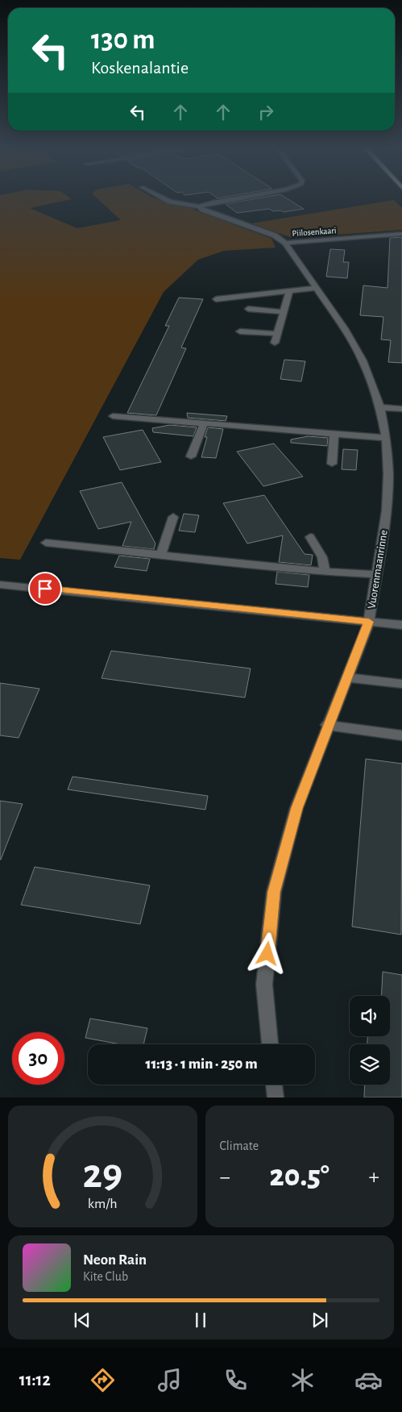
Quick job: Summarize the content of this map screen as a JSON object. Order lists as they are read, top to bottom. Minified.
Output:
{"streets":{"street":["Piilosenkaari","Vuorenmaanrinne"]},"crossings":[["Piilosenkaari","Vuorenmaanrinne"]],"page":{"turn":["130 m","Koskenalantie"],"limit":"30","trip":"11:13 · 1 min · 250 m","tile":"Climate","heat":["−","20.5°","+"],"song":["Neon Rain","Kite Club"],"tabs":"11:12","gauge":["29","km/h"]}}
